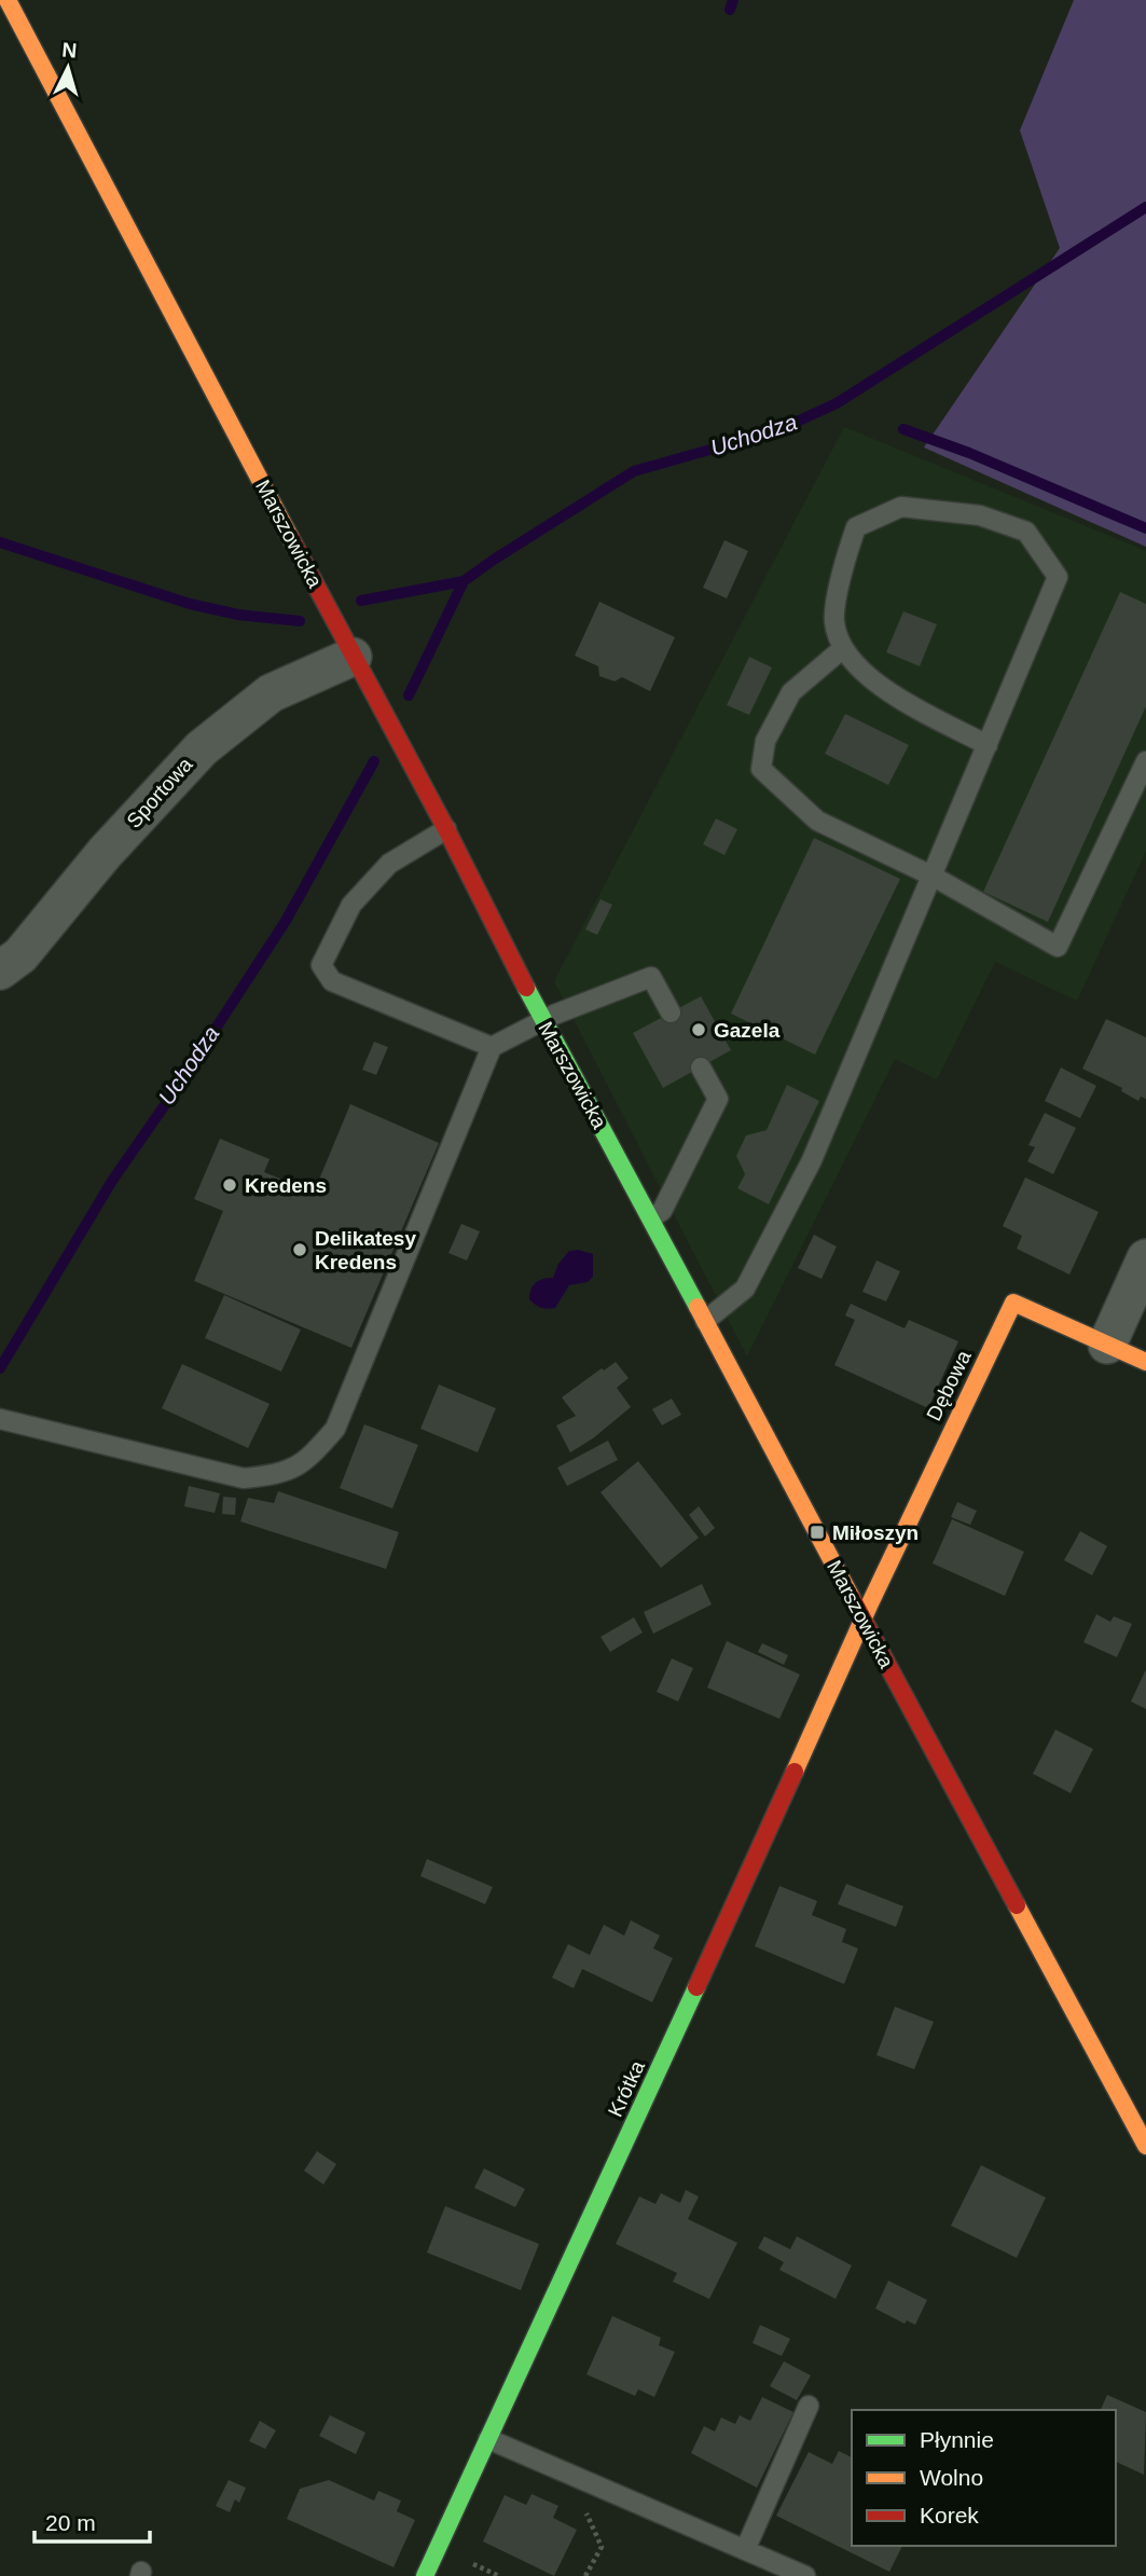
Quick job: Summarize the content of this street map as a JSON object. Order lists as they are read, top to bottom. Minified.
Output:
{"streets":{"street":["Marszowicka","Sportowa","Dębowa","Krótka"]},"crossings":[["Marszowicka","Sportowa"],["Marszowicka","Dębowa"],["Marszowicka","Krótka"],["Dębowa","Krótka"]],"water":["Uchodza"],"places":{"other":["Gazela","Kredens","Delikatesy Kredens"],"transit":["Miłoszyn"]},"legend":["Płynnie","Wolno","Korek"],"scale_bar":"20 m","north":"top"}
